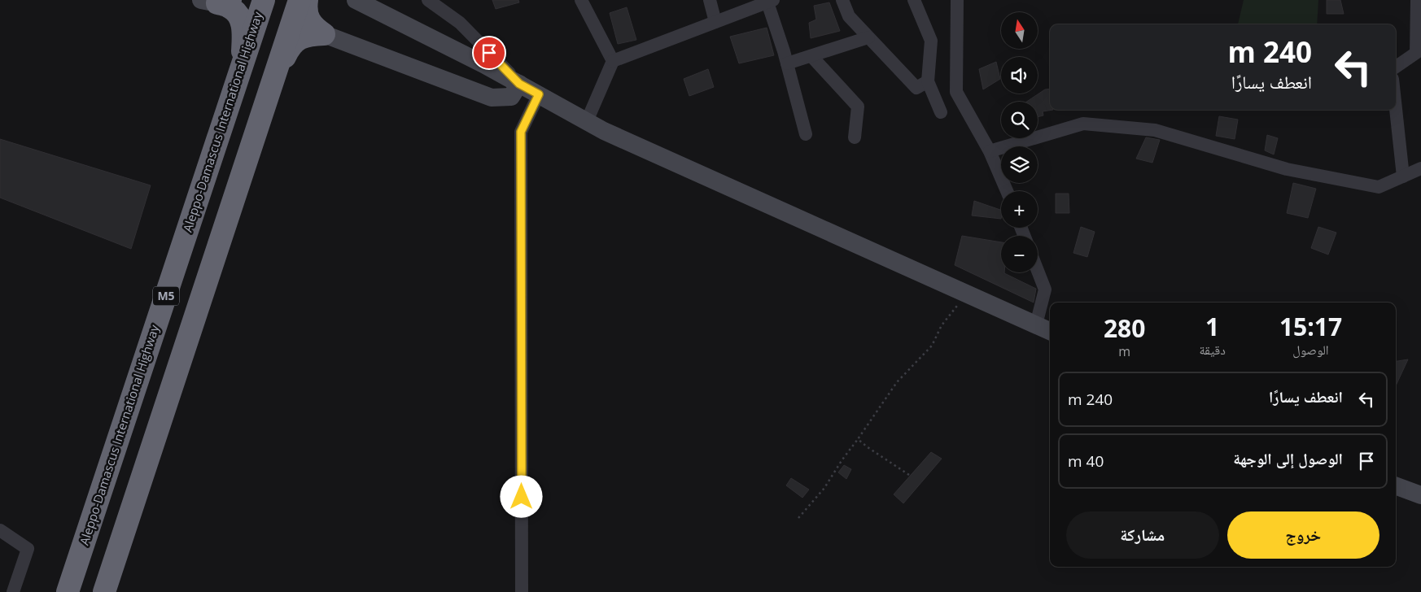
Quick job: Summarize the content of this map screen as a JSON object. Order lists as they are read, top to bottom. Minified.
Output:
{"streets":{"highway":["Aleppo-Damascus International Highway","M5"]},"north":"top","page":{"map_buttons":["+","−"],"turn":["240 m","انعطف يسارًا"],"eta":["15:17","الوصول","1","دقيقة","280","m"],"list":[{"name":"انعطف يسارًا","value":"240 m"},{"name":"الوصول إلى الوجهة","value":"40 m"}],"buttons":["خروج","مشاركة"]}}
